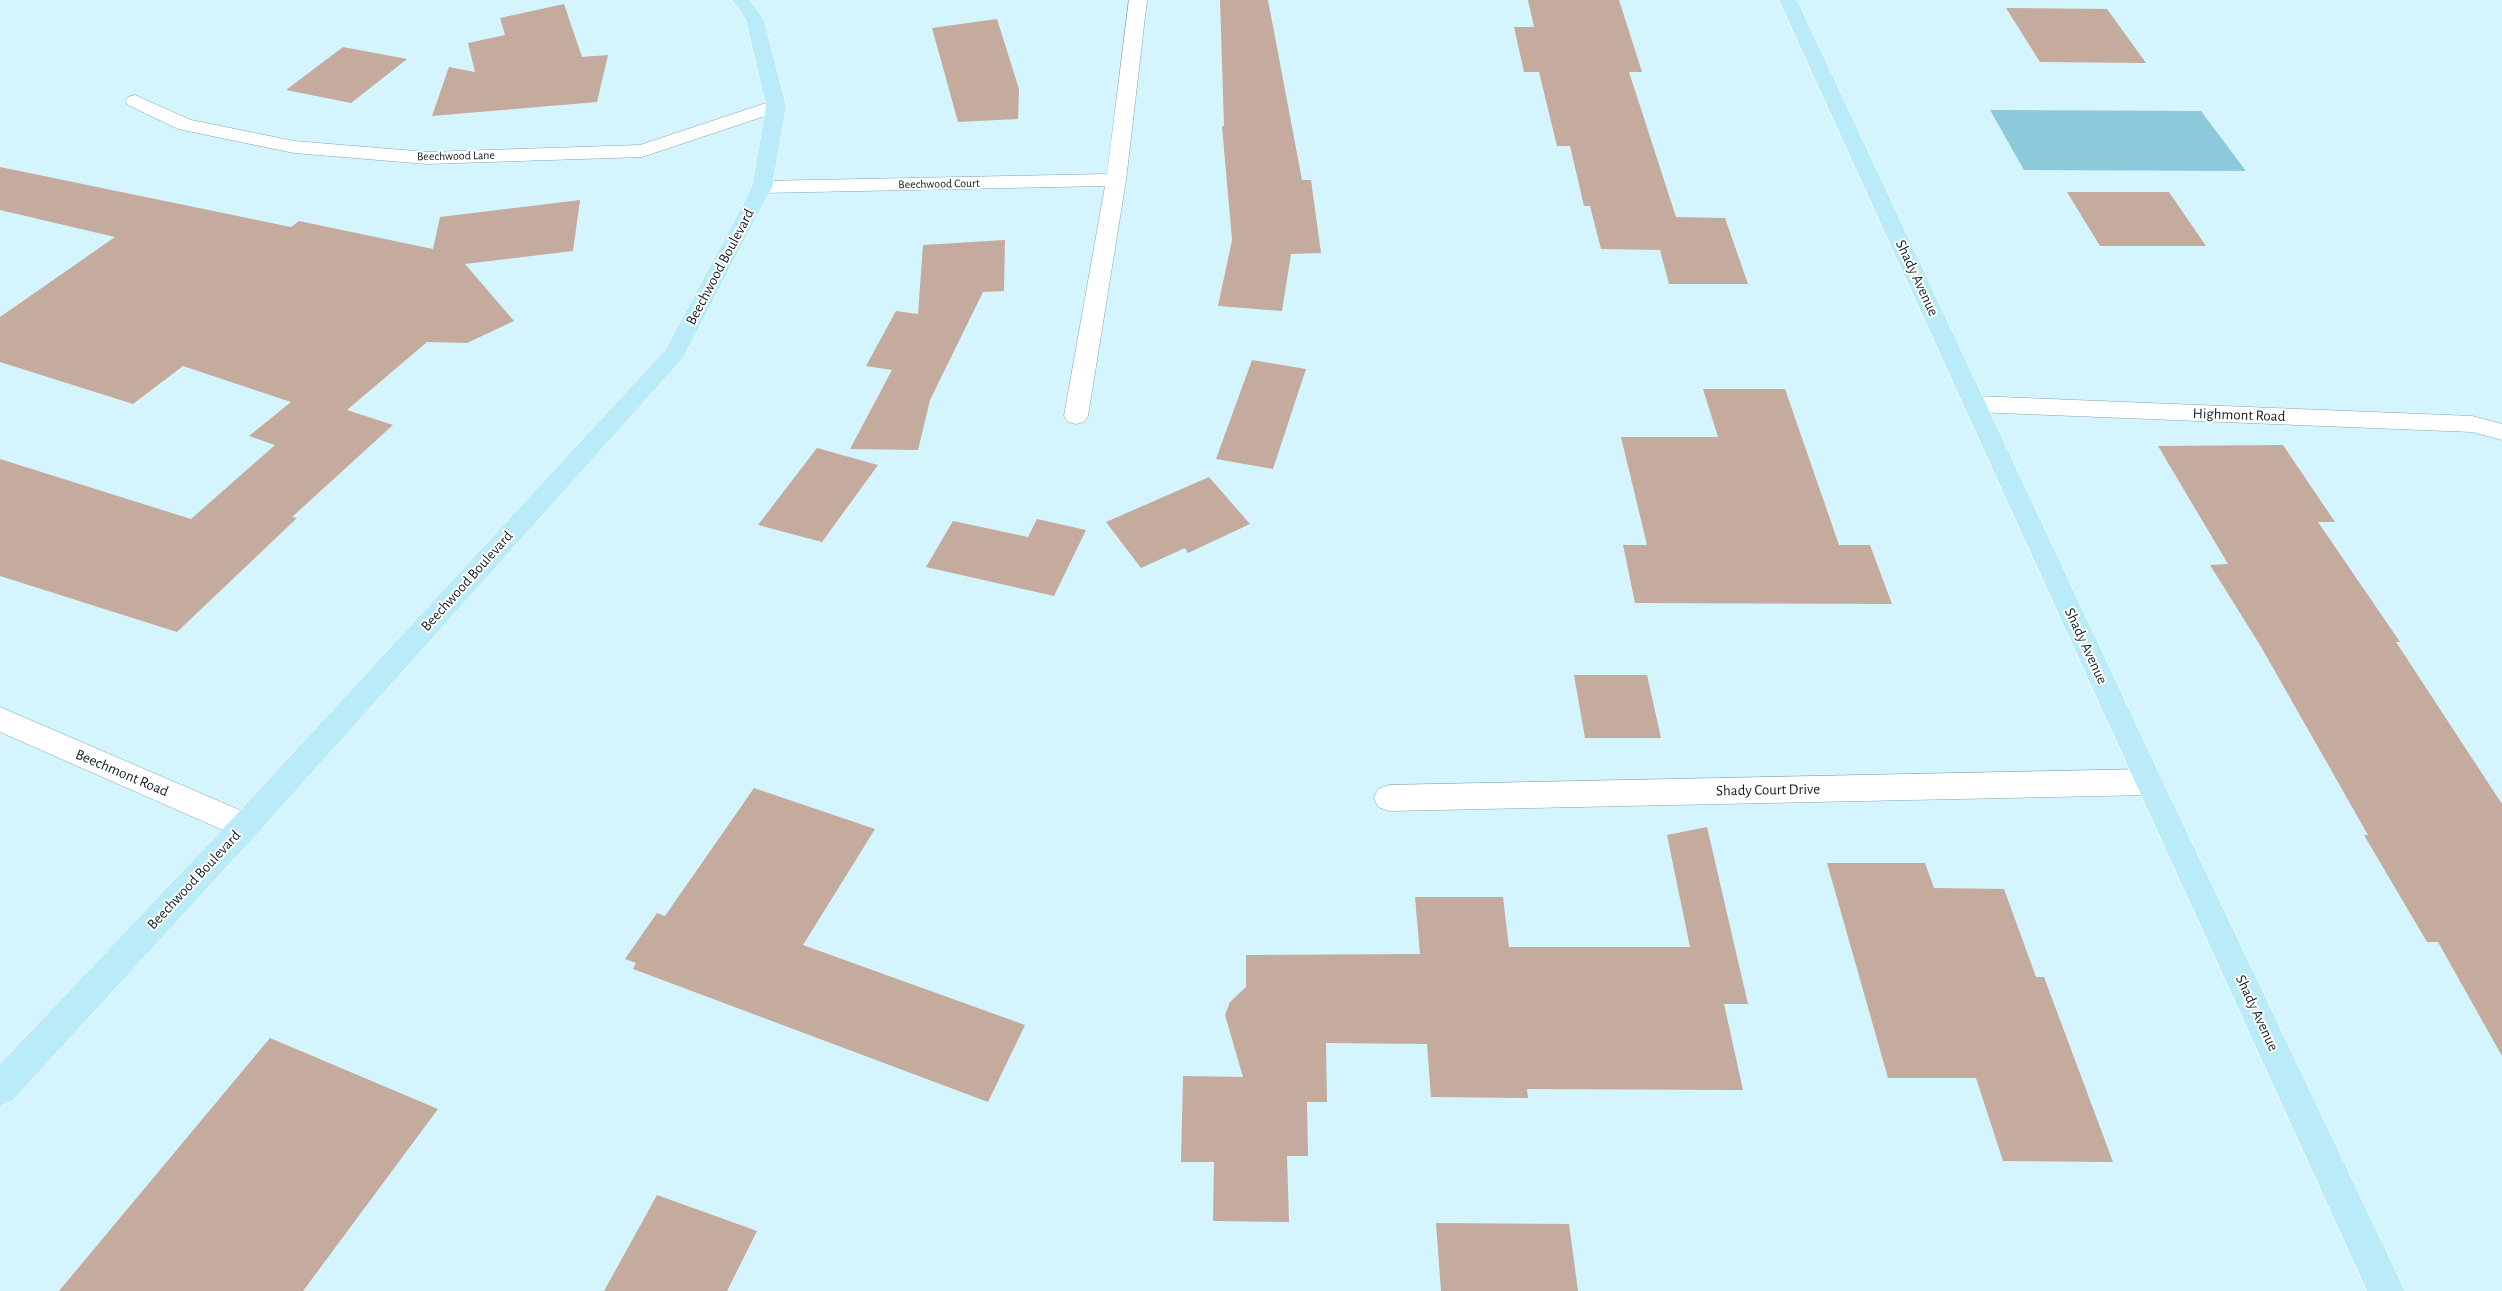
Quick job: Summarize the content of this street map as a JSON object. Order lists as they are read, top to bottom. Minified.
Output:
{"streets":{"main road":["Beechwood Boulevard","Shady Avenue"],"street":["Beechwood Lane","Beechwood Court","Highmont Road","Beechmont Road","Shady Court Drive"]},"crossings":[["Beechwood Lane","Beechwood Boulevard"],["Beechwood Court","Beechwood Boulevard"],["Beechwood Boulevard","Beechmont Road"],["Shady Avenue","Highmont Road"],["Shady Avenue","Shady Court Drive"]]}
